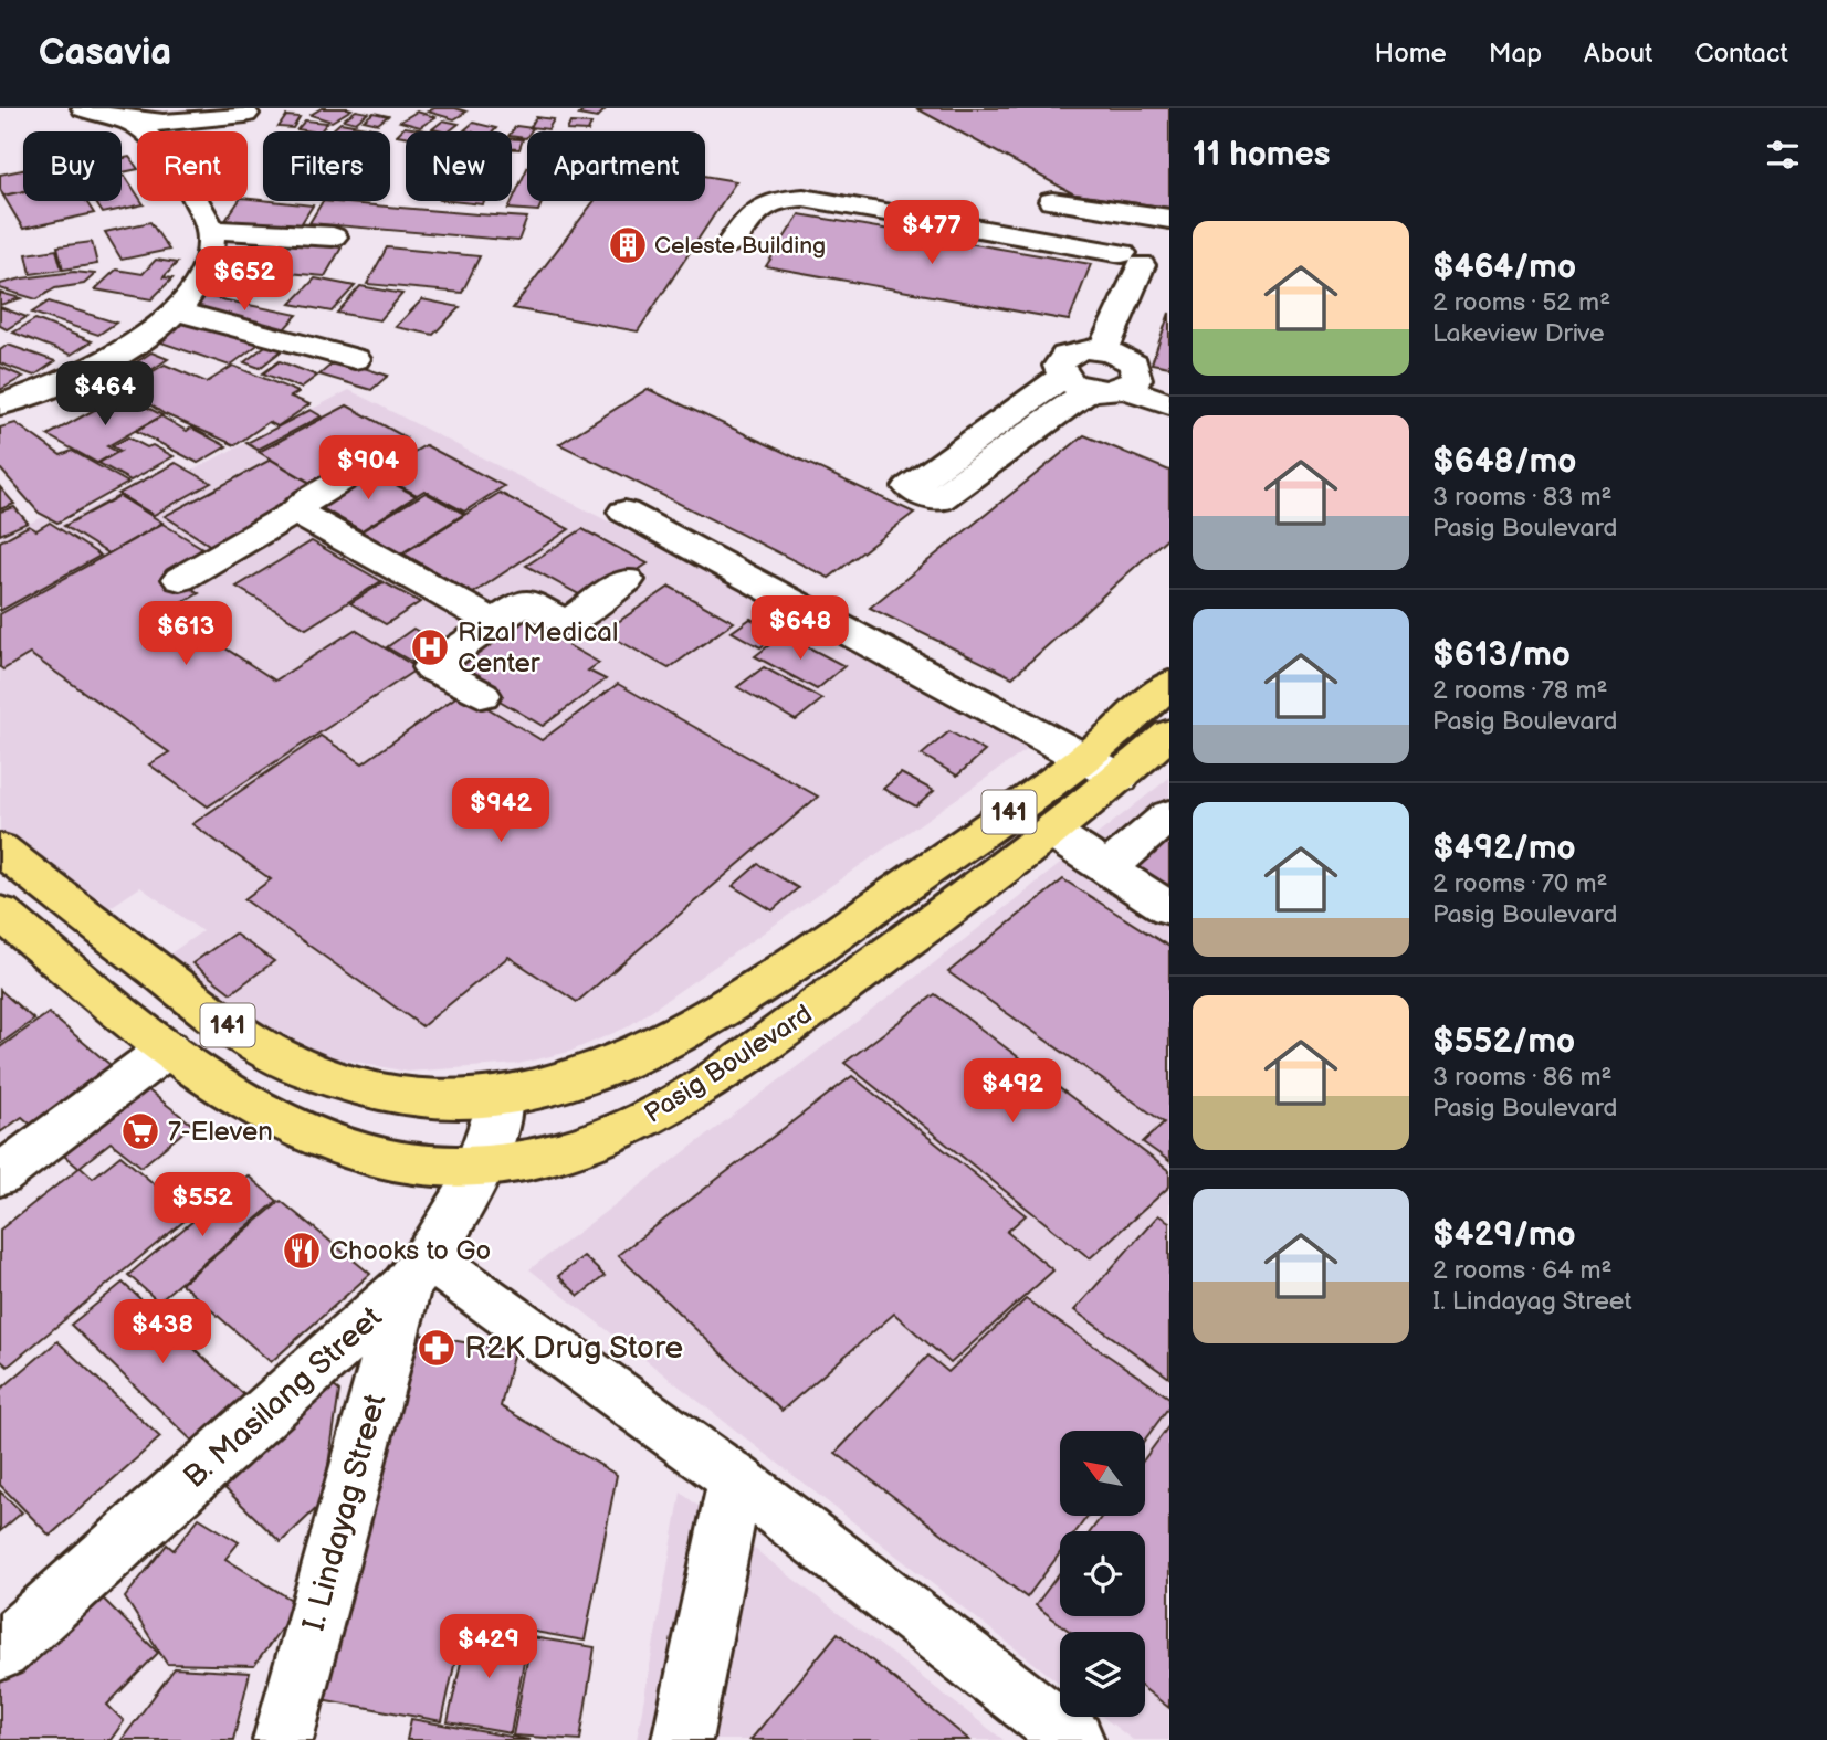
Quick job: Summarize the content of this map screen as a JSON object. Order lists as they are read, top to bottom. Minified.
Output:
{"streets":{"main road":["141","Pasig Boulevard"],"street":["B. Masilang Street","I. Lindayag Street"]},"crossings":[["Pasig Boulevard","B. Masilang Street"],["B. Masilang Street","I. Lindayag Street"]],"places":{"building":["Celeste Building"],"hospital":["Rizal Medical Center"],"supermarket":["7-Eleven"],"restaurant":["Chooks to Go"],"pharmacy":["R2K Drug Store"]},"north":"top left","page":{"header":"Casavia","nav":["Home","Map","About","Contact"],"heading":"11 homes","chip":["Buy","Rent","Filters","New","Apartment"],"price":["$477","$652","$464","$904","$648","$613","$942","$492","$552","$438","$429"],"list":[{"name":"$464/mo","note":"2 rooms · 52 m² · Lakeview Drive"},{"name":"$648/mo","note":"3 rooms · 83 m² · Pasig Boulevard"},{"name":"$613/mo","note":"2 rooms · 78 m² · Pasig Boulevard"},{"name":"$492/mo","note":"2 rooms · 70 m² · Pasig Boulevard"},{"name":"$552/mo","note":"3 rooms · 86 m² · Pasig Boulevard"},{"name":"$429/mo","note":"2 rooms · 64 m² · I. Lindayag Street"}]}}
